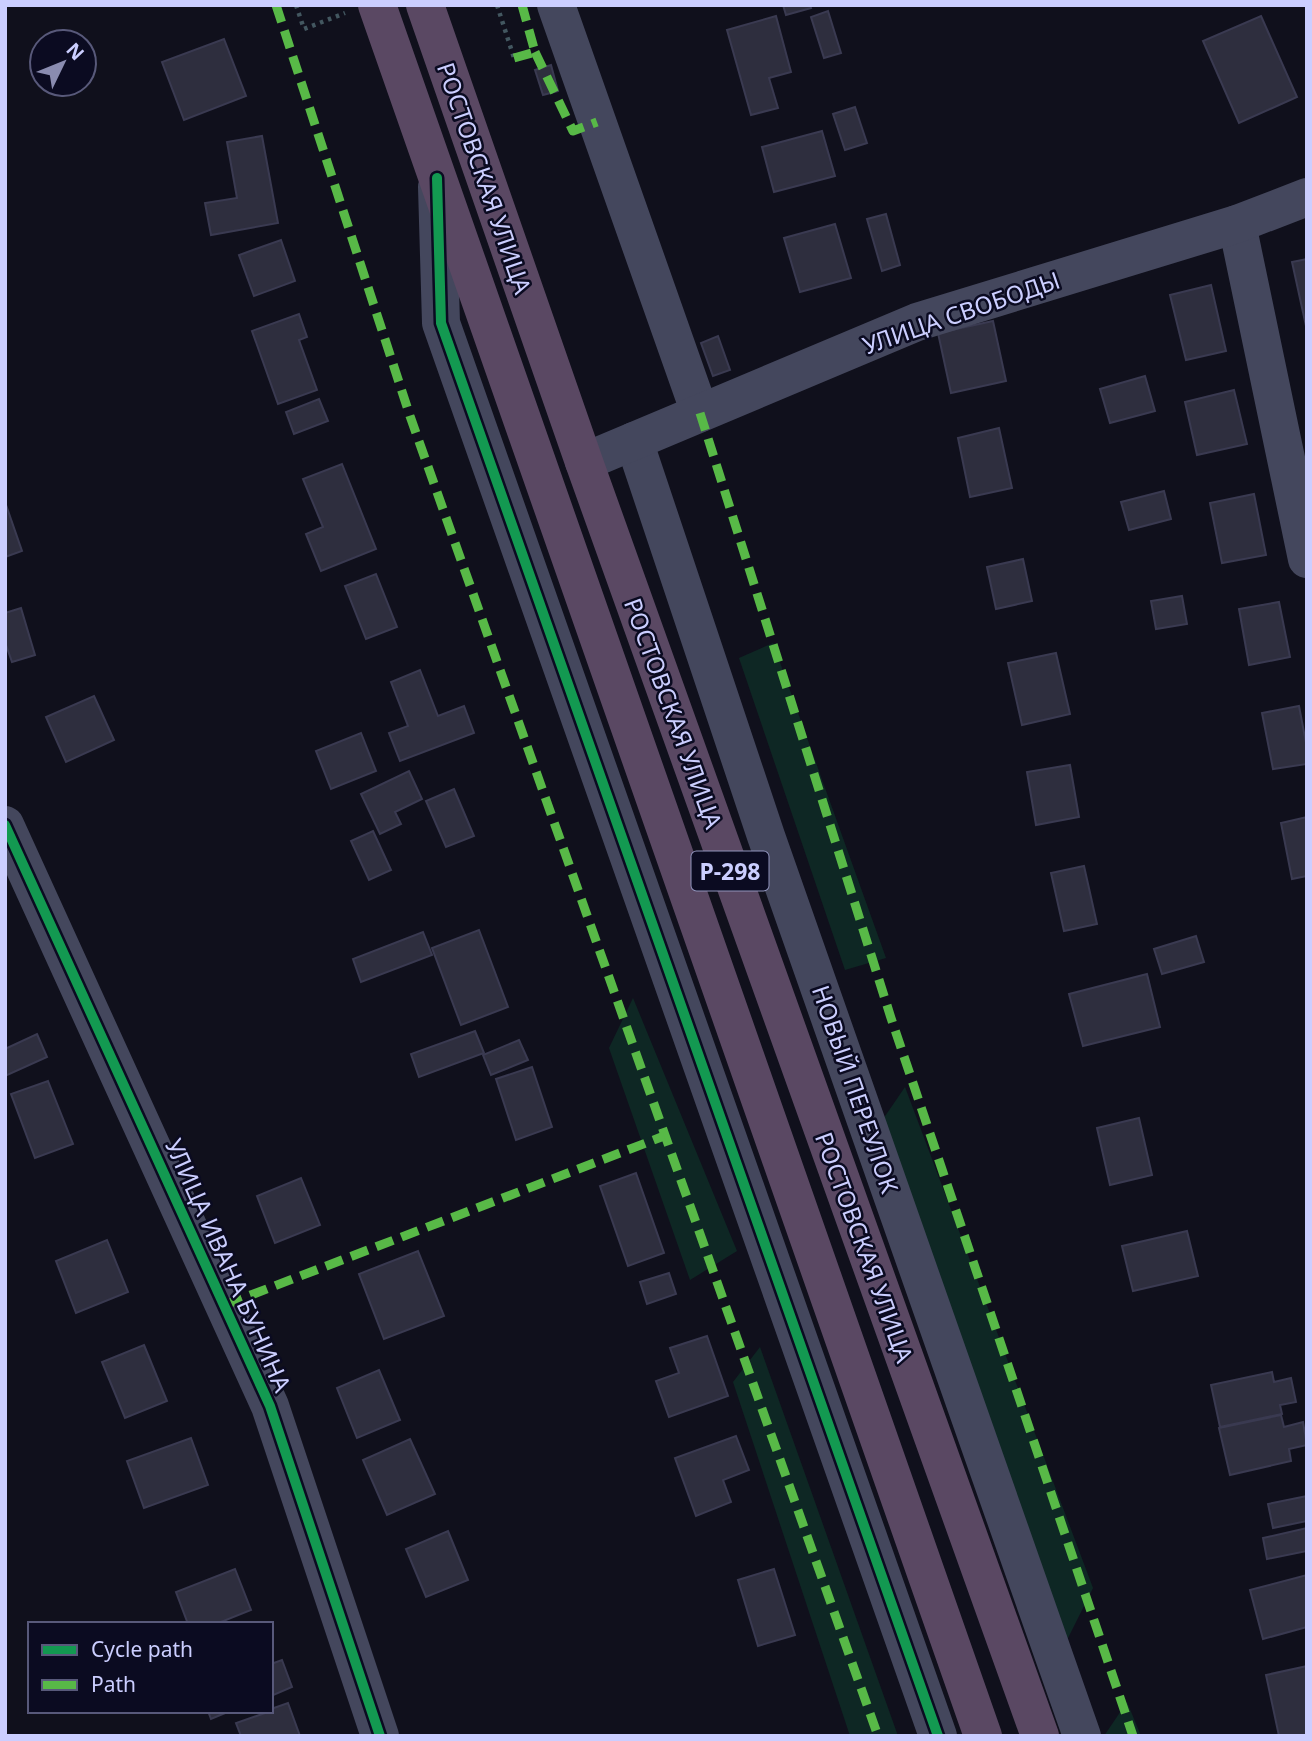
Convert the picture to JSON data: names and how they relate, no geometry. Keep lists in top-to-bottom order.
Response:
{
  "streets": {
    "highway": ["РОСТОВСКАЯ УЛИЦА", "Р-298"],
    "street": ["УЛИЦА СВОБОДЫ", "НОВЫЙ ПЕРЕУЛОК", "УЛИЦА ИВАНА БУНИНА"]
  },
  "crossings": [
    ["РОСТОВСКАЯ УЛИЦА", "УЛИЦА СВОБОДЫ"],
    ["УЛИЦА СВОБОДЫ", "НОВЫЙ ПЕРЕУЛОК"]
  ],
  "legend": ["Cycle path", "Path"],
  "north": "top right"
}
